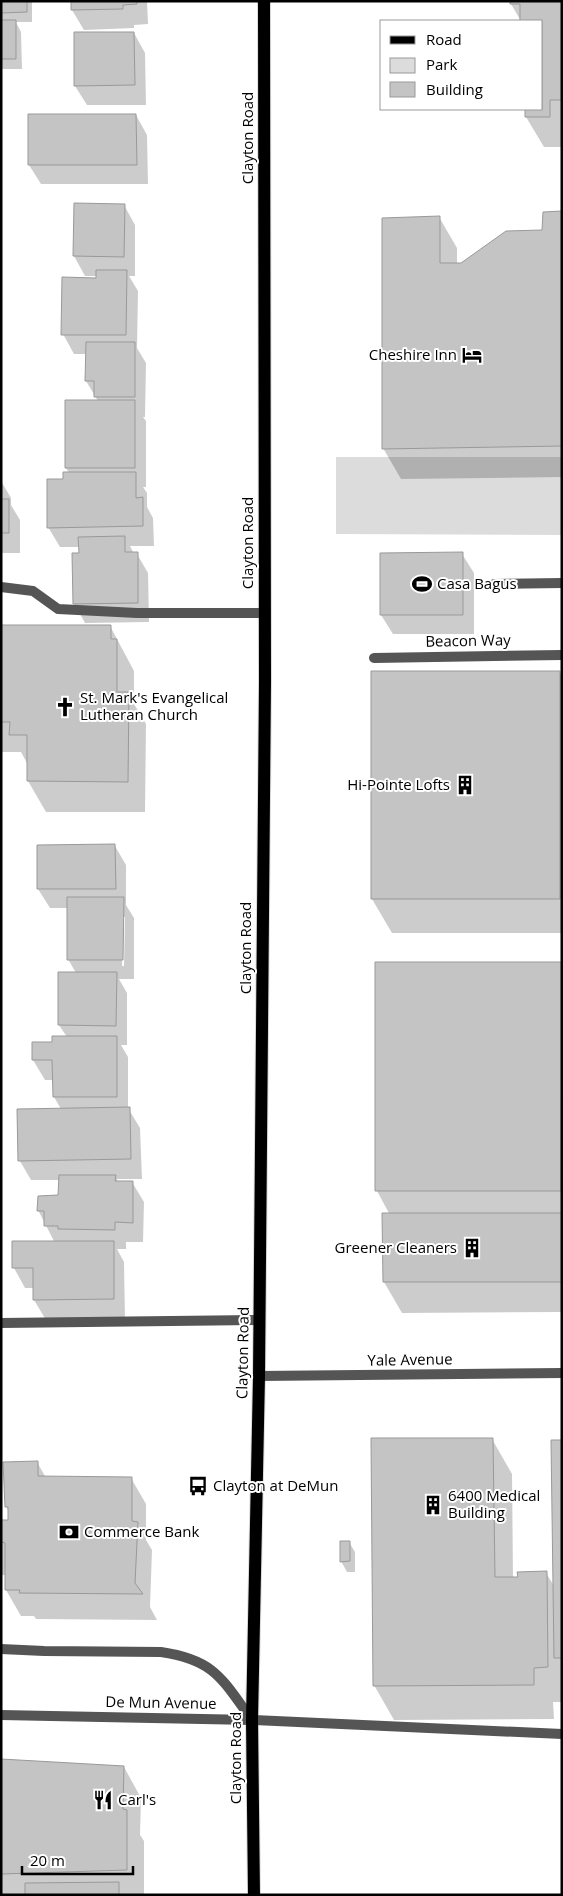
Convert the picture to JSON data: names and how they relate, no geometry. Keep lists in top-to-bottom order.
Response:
{
  "streets": {
    "main road": ["Clayton Road"],
    "street": ["Beacon Way", "Yale Avenue", "De Mun Avenue"]
  },
  "crossings": [
    ["Clayton Road", "Yale Avenue"],
    ["Clayton Road", "De Mun Avenue"]
  ],
  "places": {
    "hotel": ["Cheshire Inn"],
    "sports": ["Casa Bagus"],
    "church": ["St. Mark's Evangelical Lutheran Church"],
    "building": ["Hi-Pointe Lofts", "Greener Cleaners", "6400 Medical Building"],
    "bus stop": ["Clayton at DeMun"],
    "bank": ["Commerce Bank"],
    "restaurant": ["Carl's"]
  },
  "legend": ["Road", "Park", "Building"],
  "scale_bar": "20 m"
}
